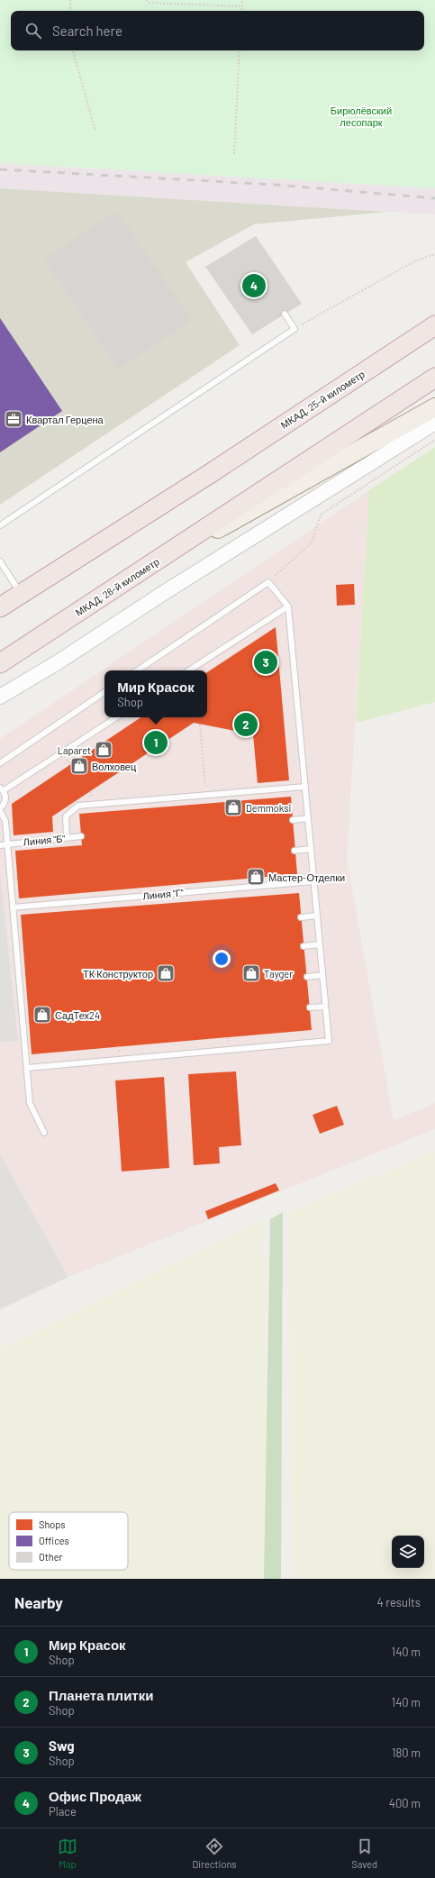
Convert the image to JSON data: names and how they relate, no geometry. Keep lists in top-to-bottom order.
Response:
{
  "streets": {
    "highway": ["МКАД, 25-й километр", "МКАД, 26-й километр"],
    "lane": ["Линия \"Б\"", "Линия \"Г\""]
  },
  "parks": ["Бирюлёвский лесопарк"],
  "places": {
    "office": ["Квартал Герцена"],
    "shop": [
      "Laparet",
      "Волховец",
      "Demmoksi",
      "Мастер-Отделки",
      "ТК Конструктор",
      "Tayger",
      "СадТех24"
    ]
  },
  "legend": ["Shops", "Offices", "Other"],
  "page": {
    "search": "Search here",
    "pins": [
      "4",
      "3",
      "2",
      "1"
    ],
    "popup": ["Мир Красок", "Shop"],
    "heading": ["Nearby", "4 results"],
    "list": [
      {
        "mark": "1",
        "name": "Мир Красок",
        "note": "Shop",
        "value": "140 m"
      },
      {
        "mark": "2",
        "name": "Планета плитки",
        "note": "Shop",
        "value": "140 m"
      },
      {
        "mark": "3",
        "name": "Swg",
        "note": "Shop",
        "value": "180 m"
      },
      {
        "mark": "4",
        "name": "Офис Продаж",
        "note": "Place",
        "value": "400 m"
      }
    ],
    "nav": ["Map", "Directions", "Saved"]
  }
}
